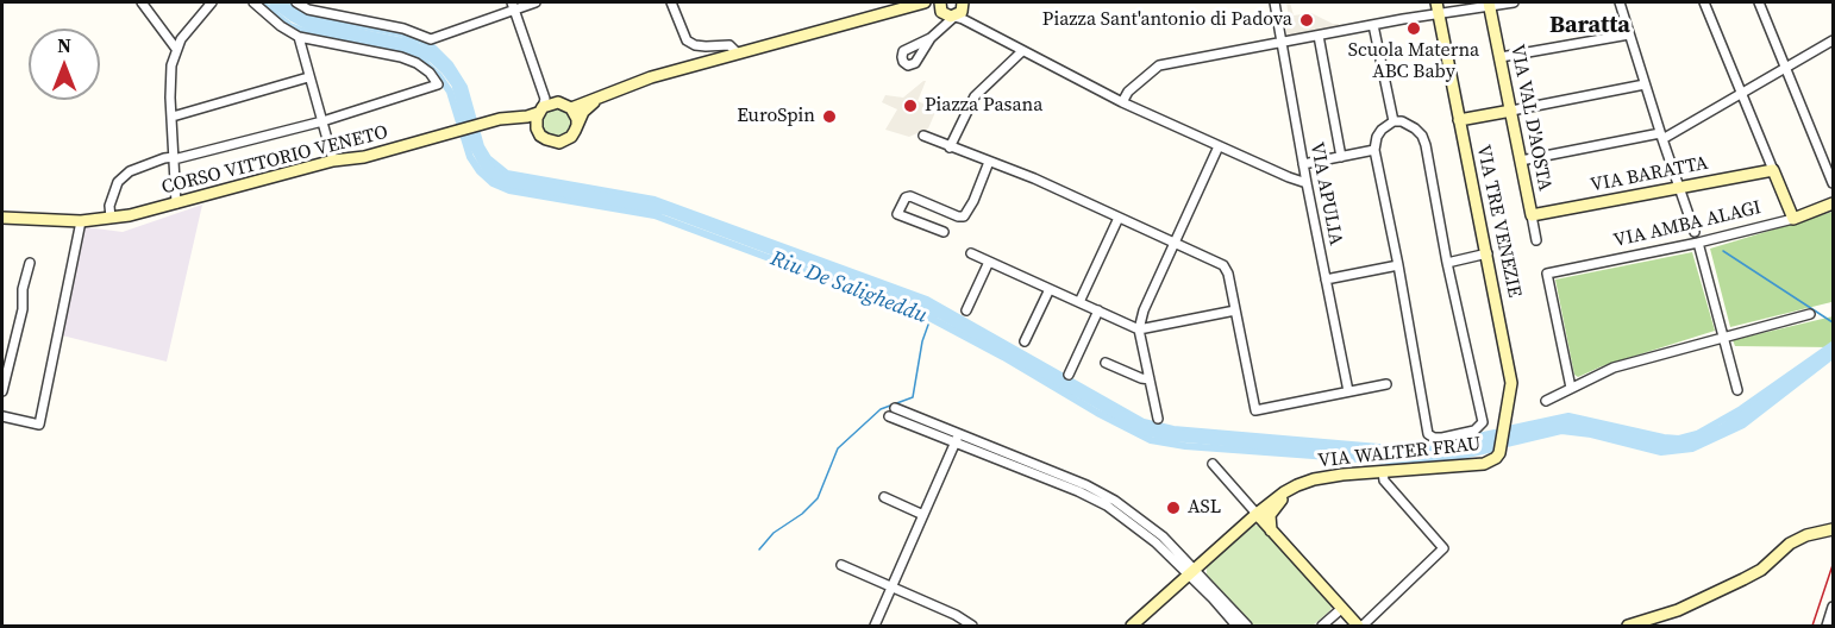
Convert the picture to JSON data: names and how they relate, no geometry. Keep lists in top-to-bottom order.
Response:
{
  "streets": {
    "street": [
      "VIA VAL D'AOSTA",
      "CORSO VITTORIO VENETO",
      "VIA BARATTA",
      "VIA APULIA",
      "VIA TRE VENEZIE",
      "VIA AMBA ALAGI",
      "VIA WALTER FRAU"
    ]
  },
  "crossings": [
    ["VIA VAL D'AOSTA", "VIA BARATTA"],
    ["VIA TRE VENEZIE", "VIA WALTER FRAU"]
  ],
  "districts": ["Baratta"],
  "water": ["Riu De Saligheddu"],
  "places": [
    "Piazza Sant'antonio di Padova",
    "Scuola Materna ABC Baby",
    "Piazza Pasana",
    "EuroSpin",
    "ASL"
  ],
  "north": "top"
}
